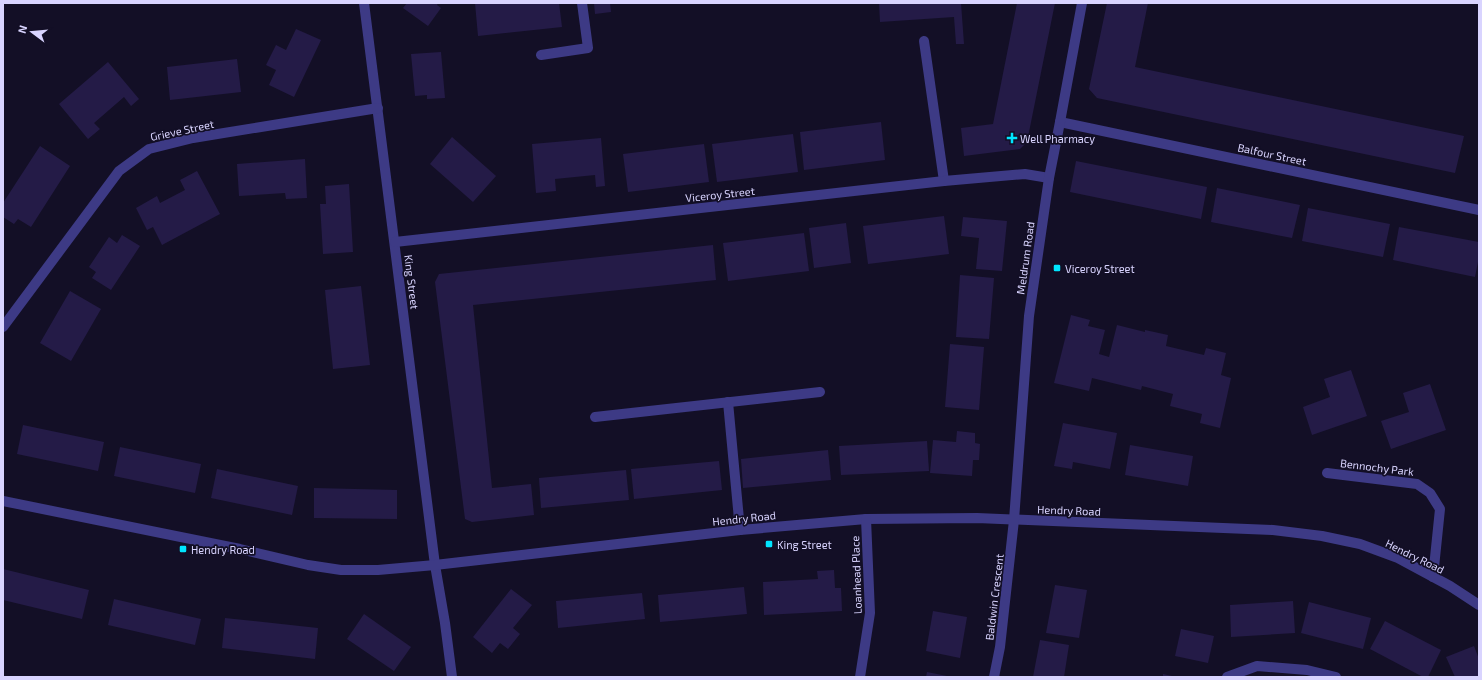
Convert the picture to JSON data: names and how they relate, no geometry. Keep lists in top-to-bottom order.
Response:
{
  "streets": {
    "street": [
      "Grieve Street",
      "Balfour Street",
      "Viceroy Street",
      "Meldrum Road",
      "King Street",
      "Bennochy Park",
      "Hendry Road",
      "Loanhead Place",
      "Baldwin Crescent"
    ]
  },
  "crossings": [
    ["Grieve Street", "King Street"],
    ["Balfour Street", "Meldrum Road"],
    ["Viceroy Street", "Meldrum Road"],
    ["Viceroy Street", "King Street"],
    ["Meldrum Road", "Hendry Road"],
    ["Meldrum Road", "Baldwin Crescent"],
    ["King Street", "Hendry Road"],
    ["Bennochy Park", "Hendry Road"],
    ["Hendry Road", "Loanhead Place"],
    ["Hendry Road", "Baldwin Crescent"]
  ],
  "places": {
    "health": ["Well Pharmacy"],
    "transit": ["Viceroy Street", "King Street", "Hendry Road"]
  },
  "north": "left"
}
